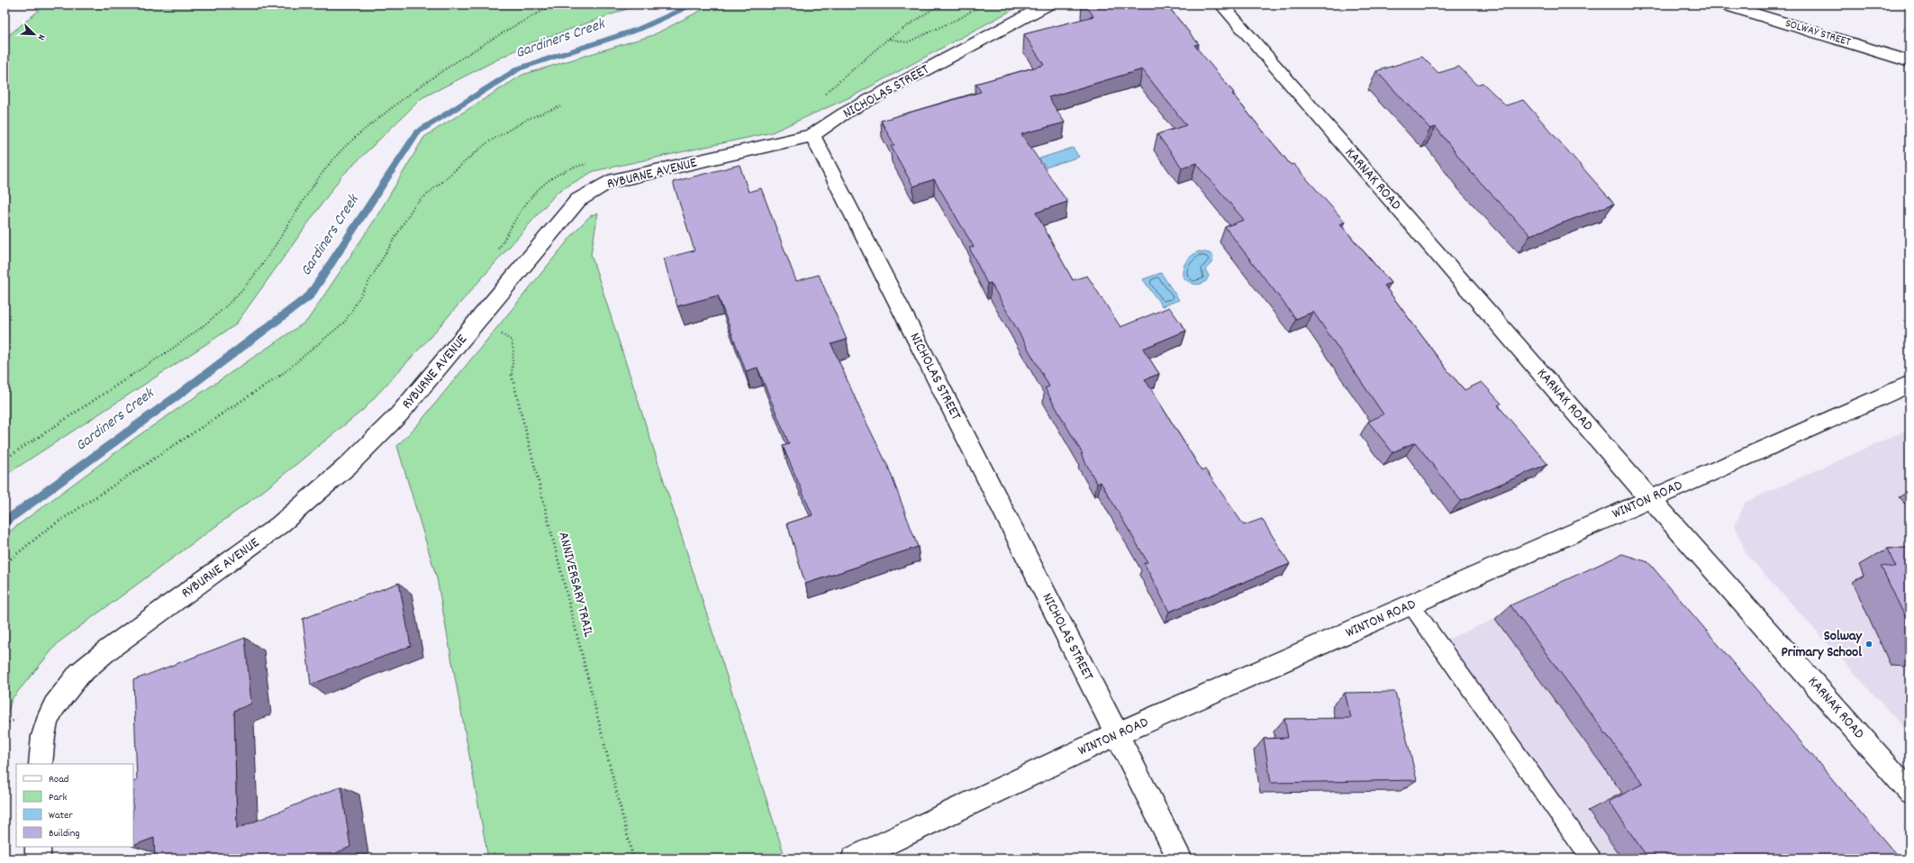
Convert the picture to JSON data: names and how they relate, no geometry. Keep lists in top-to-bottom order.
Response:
{
  "streets": {
    "street": [
      "SOLWAY STREET",
      "NICHOLAS STREET",
      "RYBURNE AVENUE",
      "KARNAK ROAD",
      "WINTON ROAD"
    ],
    "path": ["ANNIVERSARY TRAIL"]
  },
  "crossings": [
    ["NICHOLAS STREET", "RYBURNE AVENUE"],
    ["NICHOLAS STREET", "WINTON ROAD"],
    ["KARNAK ROAD", "WINTON ROAD"]
  ],
  "water": ["Gardiners Creek"],
  "places": ["Solway Primary School"],
  "legend": [
    "Road",
    "Park",
    "Water",
    "Building"
  ],
  "north": "bottom right"
}
